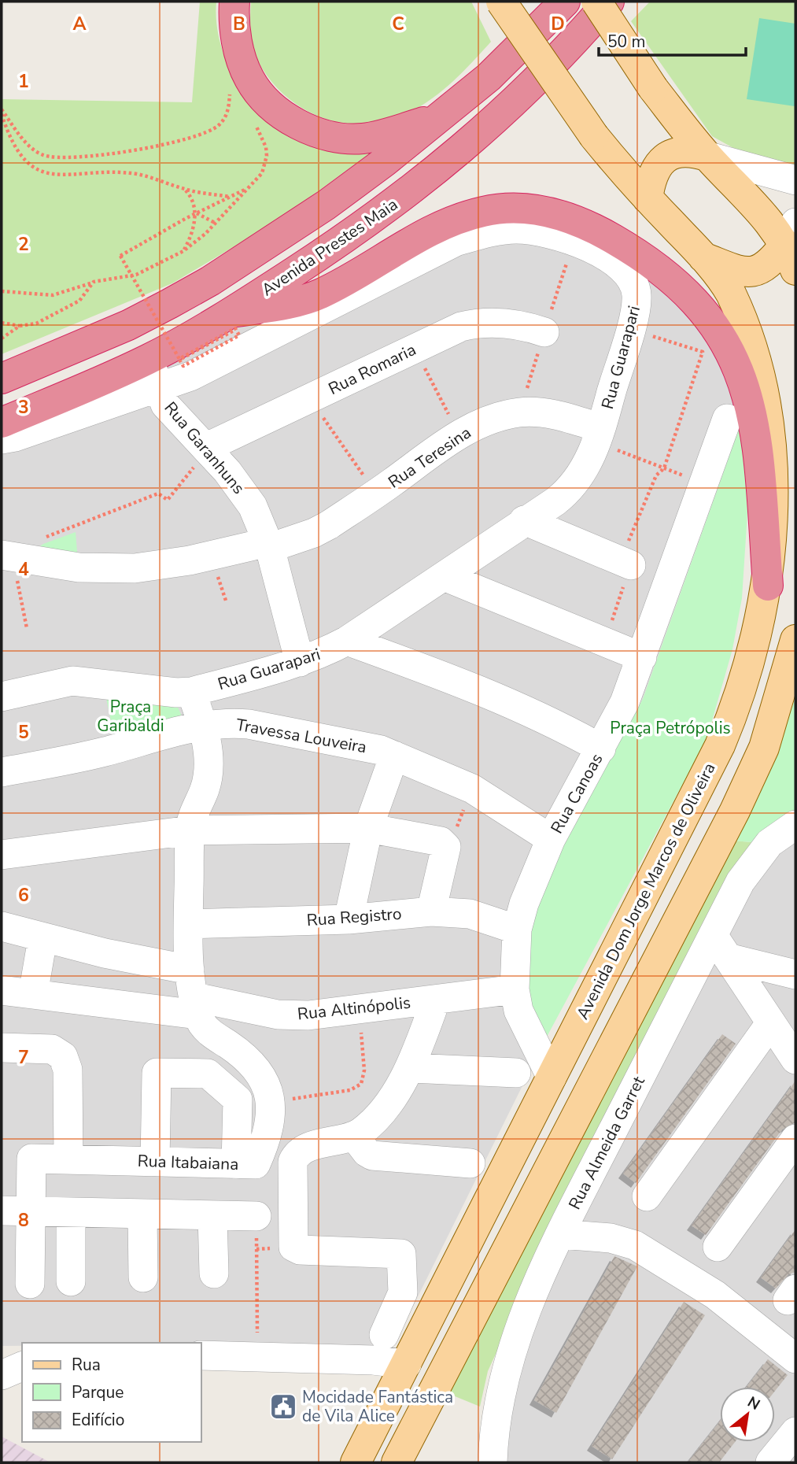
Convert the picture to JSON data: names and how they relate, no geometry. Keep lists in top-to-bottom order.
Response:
{
  "streets": {
    "highway": ["Avenida Prestes Maia"],
    "main road": ["Avenida Dom Jorge Marcos de Oliveira"],
    "street": [
      "Rua Guarapari",
      "Rua Romaria",
      "Rua Garanhuns",
      "Rua Teresina",
      "Travessa Louveira",
      "Rua Canoas",
      "Rua Registro",
      "Rua Altinópolis",
      "Rua Almeida Garret",
      "Rua Itabaiana"
    ]
  },
  "crossings": [
    ["Avenida Prestes Maia", "Rua Garanhuns"],
    ["Rua Guarapari", "Rua Garanhuns"],
    ["Rua Guarapari", "Rua Teresina"],
    ["Rua Guarapari", "Rua Itabaiana"],
    ["Rua Romaria", "Rua Garanhuns"],
    ["Rua Garanhuns", "Rua Teresina"],
    ["Travessa Louveira", "Rua Canoas"],
    ["Travessa Louveira", "Rua Itabaiana"],
    ["Rua Canoas", "Avenida Dom Jorge Marcos de Oliveira"],
    ["Rua Canoas", "Rua Registro"],
    ["Rua Canoas", "Rua Altinópolis"],
    ["Rua Registro", "Rua Itabaiana"],
    ["Rua Altinópolis", "Rua Itabaiana"]
  ],
  "parks": ["Praça Garibaldi", "Praça Petrópolis"],
  "places": {
    "public building": ["Mocidade Fantástica de Vila Alice"]
  },
  "legend": ["Rua", "Parque", "Edifício"],
  "scale_bar": "50 m",
  "north": "top right",
  "grid": {
    "columns": [
      "A",
      "B",
      "C",
      "D"
    ],
    "rows": [
      "1",
      "2",
      "3",
      "4",
      "5",
      "6",
      "7",
      "8"
    ]
  }
}
